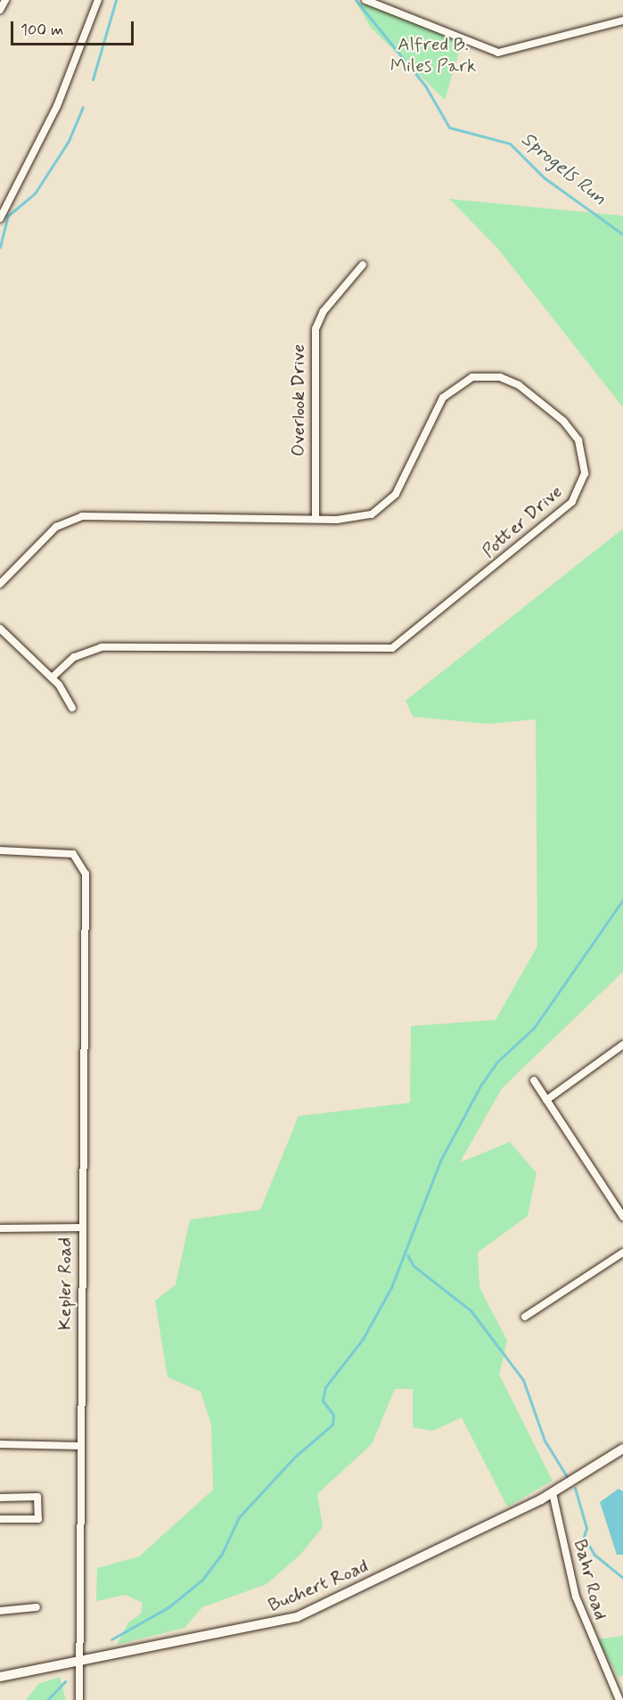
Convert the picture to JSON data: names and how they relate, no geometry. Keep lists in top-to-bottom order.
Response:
{
  "streets": {
    "street": [
      "Overlook Drive",
      "Potter Drive",
      "Kepler Road",
      "Bahr Road",
      "Buchert Road"
    ]
  },
  "crossings": [
    ["Overlook Drive", "Potter Drive"],
    ["Kepler Road", "Buchert Road"],
    ["Bahr Road", "Buchert Road"]
  ],
  "water": ["Sprogels Run"],
  "parks": ["Alfred B. Miles Park"],
  "scale_bar": "100 m"
}
